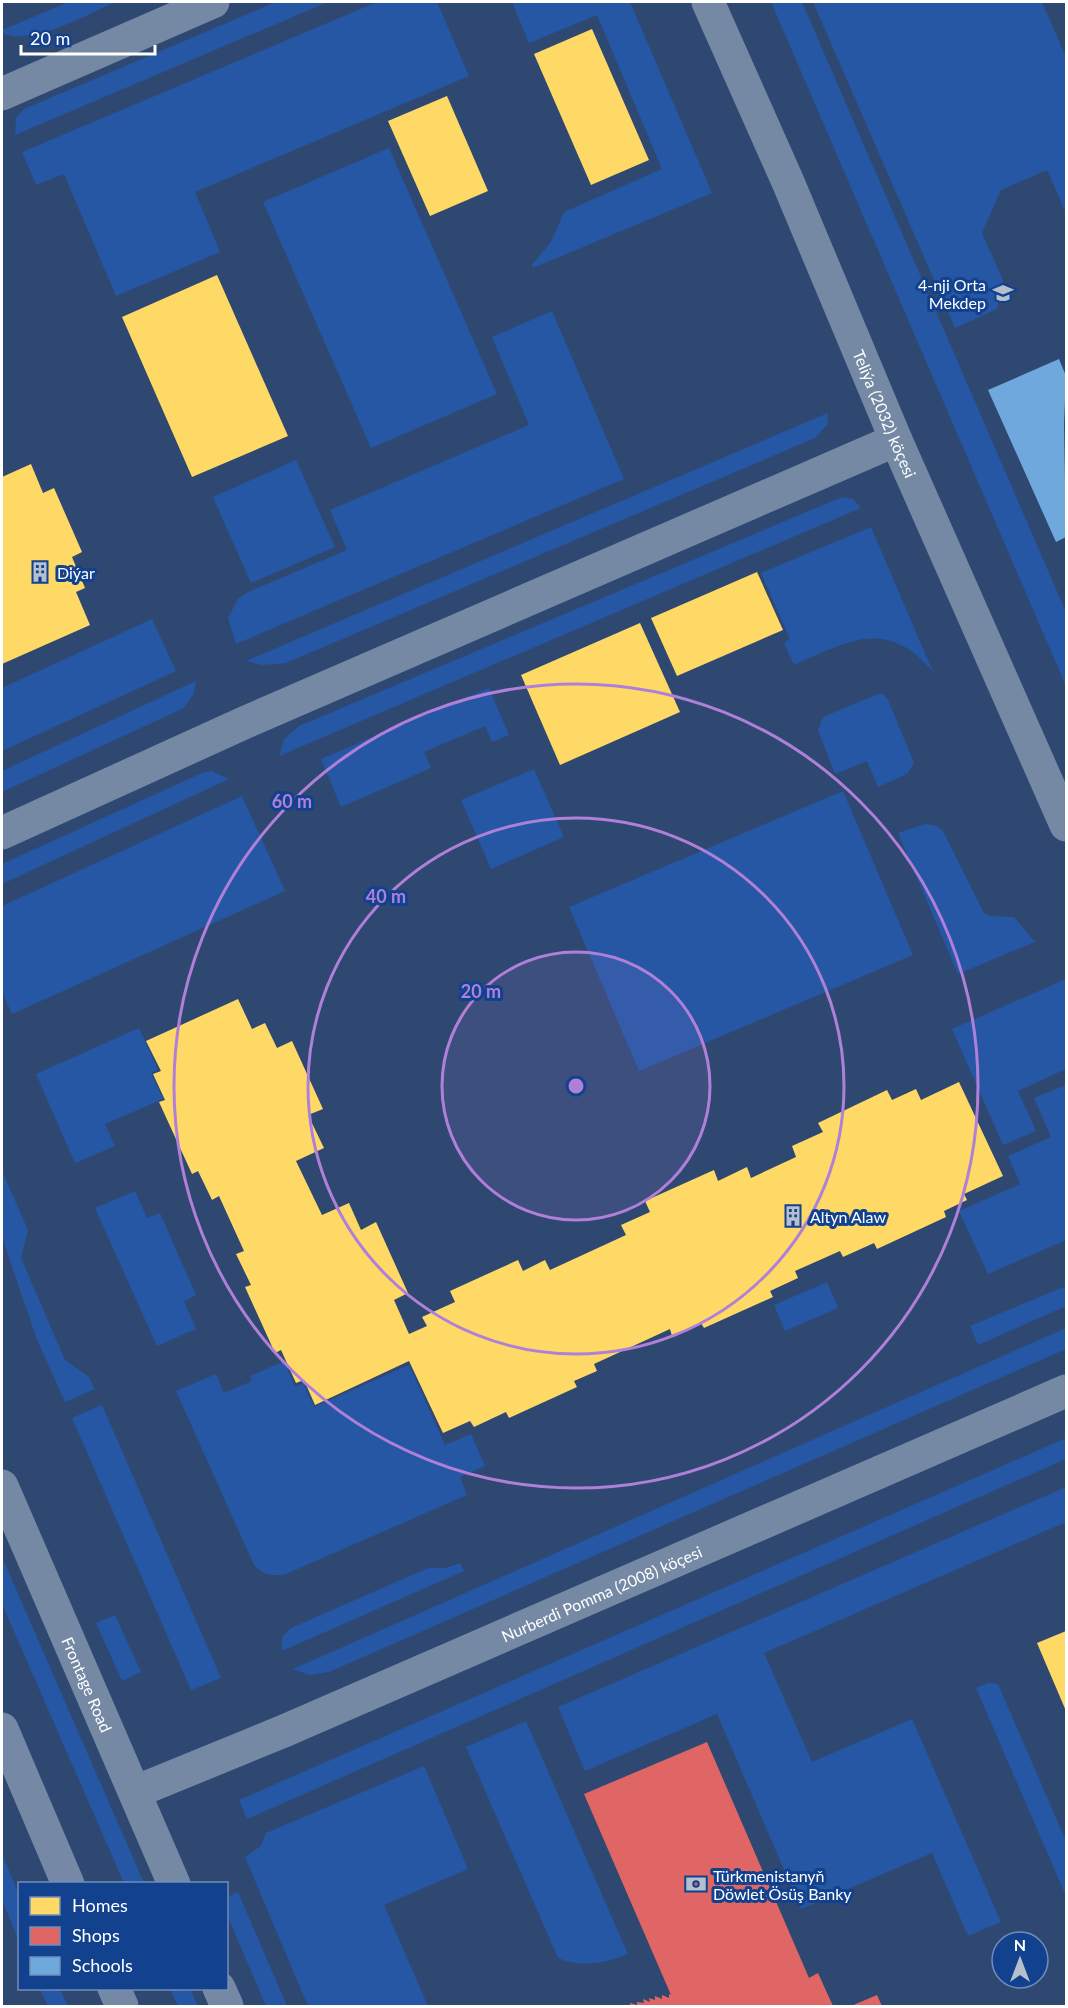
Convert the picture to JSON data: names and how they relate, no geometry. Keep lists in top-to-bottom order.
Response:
{
  "streets": {
    "street": ["Teliýa (2032) köçesi", "Nurberdi Pomma (2008) köçesi", "Frontage Road"]
  },
  "crossings": [
    ["Nurberdi Pomma (2008) köçesi", "Frontage Road"]
  ],
  "places": {
    "school or university": ["4-nji Orta Mekdep"],
    "building": ["Diýar", "Altyn Alaw"],
    "bank": ["Türkmenistanyň Döwlet Ösüş Banky"]
  },
  "legend": ["Homes", "Shops", "Schools"],
  "scale_bar": "20 m",
  "north": "top",
  "rings": ["60 m", "40 m", "20 m"]
}
